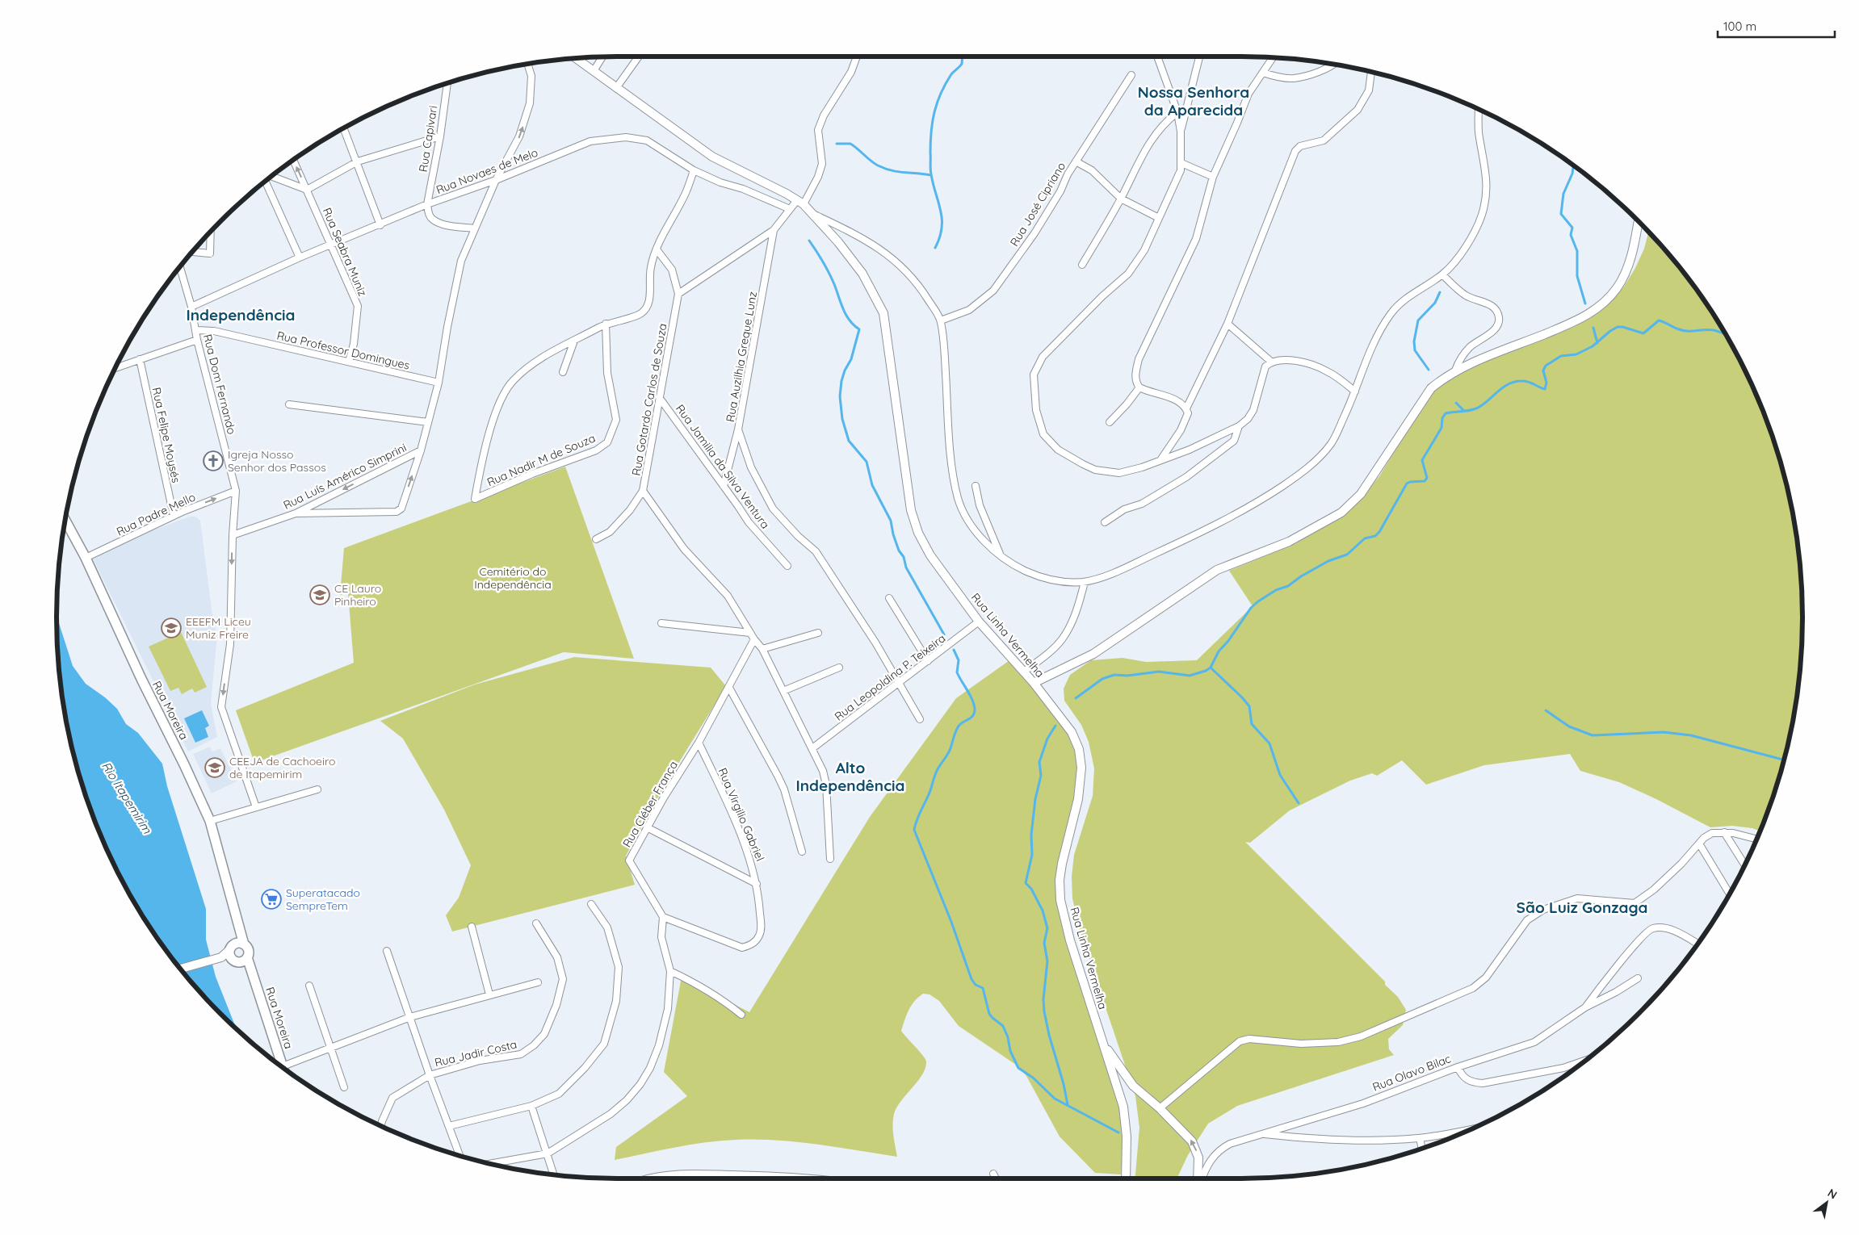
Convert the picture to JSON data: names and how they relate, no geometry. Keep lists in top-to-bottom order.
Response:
{
  "streets": {
    "main road": ["Rua Moreira"],
    "street": [
      "Rua Capivari",
      "Rua Novaes de Melo",
      "Rua José Cipriano",
      "Rua Seabra Muniz",
      "Rua Professor Domingues",
      "Rua Auzilhia Greque Lunz",
      "Rua Dom Fernando",
      "Rua Gotardo Carlos de Souza",
      "Rua Felipe Moysés",
      "Rua Nadir M de Souza",
      "Rua Jamilia da Silva Ventura",
      "Rua Luís Américo Simprini",
      "Rua Padre Mello",
      "Rua Linha Vermelha",
      "Rua Leopoldina P. Teixeira",
      "Rua Cléber França",
      "Rua Virgilio Gabriel",
      "Rua Jadir Costa",
      "Rua Olavo Bilac"
    ]
  },
  "crossings": [
    ["Rua Capivari", "Rua Novaes de Melo"],
    ["Rua Novaes de Melo", "Rua Seabra Muniz"],
    ["Rua Novaes de Melo", "Rua Dom Fernando"],
    ["Rua Seabra Muniz", "Rua Professor Domingues"],
    ["Rua Professor Domingues", "Rua Dom Fernando"],
    ["Rua Auzilhia Greque Lunz", "Rua Jamilia da Silva Ventura"],
    ["Rua Dom Fernando", "Rua Luís Américo Simprini"],
    ["Rua Dom Fernando", "Rua Padre Mello"],
    ["Rua Gotardo Carlos de Souza", "Rua Jamilia da Silva Ventura"],
    ["Rua Felipe Moysés", "Rua Padre Mello"],
    ["Rua Padre Mello", "Rua Moreira"],
    ["Rua Linha Vermelha", "Rua Leopoldina P. Teixeira"],
    ["Rua Linha Vermelha", "Rua Olavo Bilac"],
    ["Rua Cléber França", "Rua Virgilio Gabriel"]
  ],
  "one_way": ["Rua Dom Fernando", "Rua Luís Américo Simprini", "Rua Padre Mello"],
  "districts": [
    "Nossa Senhora da Aparecida",
    "Independência",
    "Alto Independência",
    "São Luiz Gonzaga"
  ],
  "water": ["Rio Itapemirim"],
  "parks": ["Cemitério do Independência"],
  "places": {
    "church": ["Igreja Nosso Senhor dos Passos"],
    "school or university": ["CE Lauro Pinheiro", "EEEFM Liceu Muniz Freire", "CEEJA de Cachoeiro de Itapemirim"],
    "supermarket": ["Superatacado SempreTem"]
  },
  "scale_bar": "100 m",
  "north": "top right"
}
